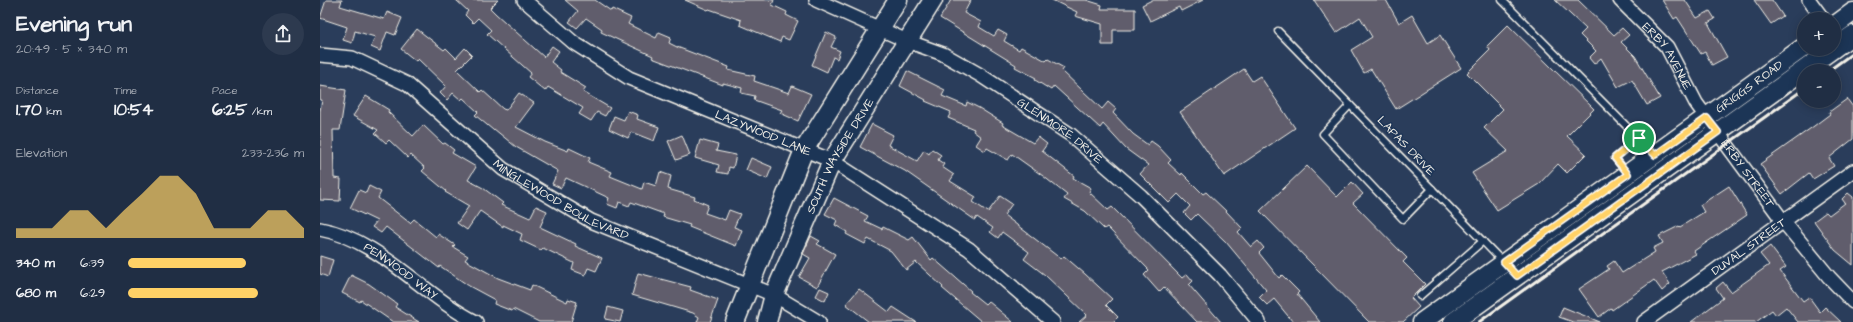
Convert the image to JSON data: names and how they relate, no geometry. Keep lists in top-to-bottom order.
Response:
{
  "streets": {
    "main road": ["GRIGGS ROAD", "SOUTH WAYSIDE DRIVE"],
    "street": [
      "ERBY AVENUE",
      "GLENMORE DRIVE",
      "LAZYWOOD LANE",
      "ERBY STREET",
      "MINGLEWOOD BOULEVARD",
      "DUVAL STREET",
      "PENWOOD WAY"
    ],
    "lane": ["LAPAS DRIVE"]
  },
  "crossings": [
    ["ERBY AVENUE", "GRIGGS ROAD"],
    ["ERBY AVENUE", "ERBY STREET"],
    ["GRIGGS ROAD", "LAPAS DRIVE"],
    ["GRIGGS ROAD", "ERBY STREET"],
    ["GLENMORE DRIVE", "SOUTH WAYSIDE DRIVE"],
    ["LAZYWOOD LANE", "SOUTH WAYSIDE DRIVE"],
    ["SOUTH WAYSIDE DRIVE", "MINGLEWOOD BOULEVARD"],
    ["ERBY STREET", "DUVAL STREET"]
  ],
  "page": {
    "heading": ["Evening run", "20:49 · 5 × 340 m"],
    "map_buttons": ["+", "−"],
    "stats": [
      ["Distance", "1.70 km"],
      ["Time", "10:54"],
      ["Pace", "6:25 /km"]
    ],
    "chart": ["Elevation", "233–236 m"],
    "list": [
      {
        "name": "340 m",
        "note": "6:39"
      },
      {
        "name": "680 m",
        "note": "6:29"
      }
    ]
  }
}
